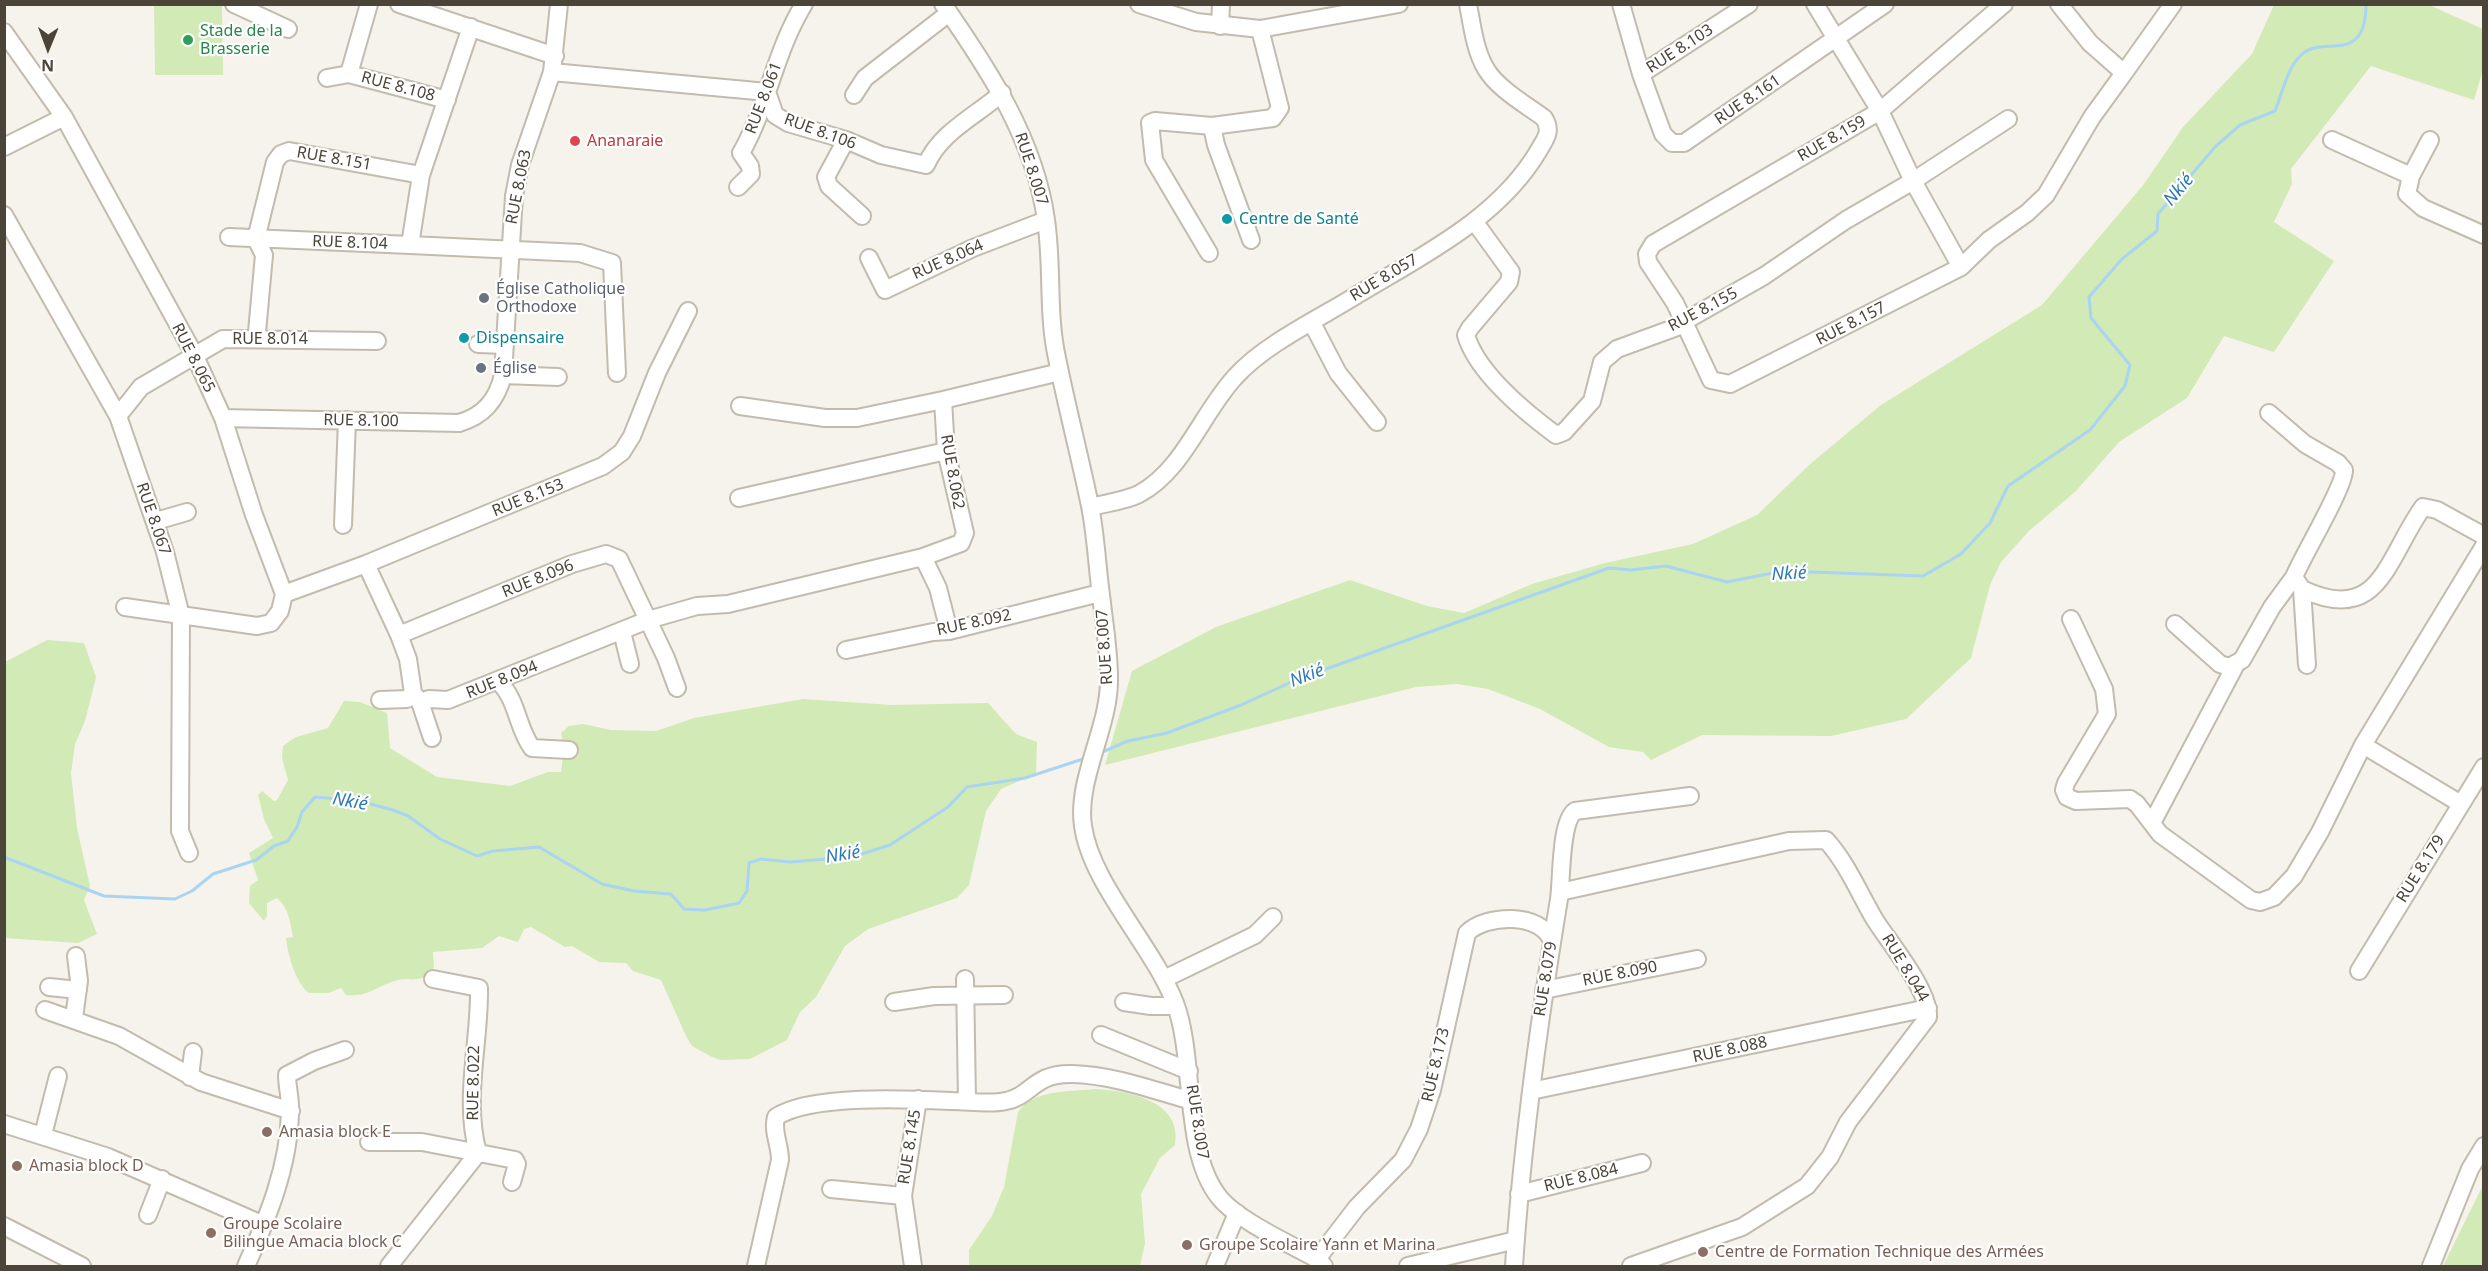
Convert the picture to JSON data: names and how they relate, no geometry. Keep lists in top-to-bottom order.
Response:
{
  "streets": {
    "street": [
      "RUE 8.103",
      "RUE 8.108",
      "RUE 8.061",
      "RUE 8.161",
      "RUE 8.106",
      "RUE 8.159",
      "RUE 8.151",
      "RUE 8.007",
      "RUE 8.063",
      "RUE 8.104",
      "RUE 8.064",
      "RUE 8.057",
      "RUE 8.155",
      "RUE 8.157",
      "RUE 8.014",
      "RUE 8.065",
      "RUE 8.100",
      "RUE 8.062",
      "RUE 8.153",
      "RUE 8.067",
      "RUE 8.096",
      "RUE 8.092",
      "RUE 8.094",
      "RUE 8.179",
      "RUE 8.044",
      "RUE 8.090",
      "RUE 8.079",
      "RUE 8.088",
      "RUE 8.173",
      "RUE 8.022",
      "RUE 8.145",
      "RUE 8.084"
    ]
  },
  "crossings": [
    ["RUE 8.103", "RUE 8.161"],
    ["RUE 8.061", "RUE 8.106"],
    ["RUE 8.106", "RUE 8.007"],
    ["RUE 8.159", "RUE 8.155"],
    ["RUE 8.159", "RUE 8.157"],
    ["RUE 8.151", "RUE 8.104"],
    ["RUE 8.151", "RUE 8.014"],
    ["RUE 8.007", "RUE 8.064"],
    ["RUE 8.007", "RUE 8.057"],
    ["RUE 8.007", "RUE 8.092"],
    ["RUE 8.007", "RUE 8.173"],
    ["RUE 8.063", "RUE 8.100"],
    ["RUE 8.057", "RUE 8.155"],
    ["RUE 8.155", "RUE 8.157"],
    ["RUE 8.014", "RUE 8.065"],
    ["RUE 8.014", "RUE 8.067"],
    ["RUE 8.065", "RUE 8.100"],
    ["RUE 8.065", "RUE 8.153"],
    ["RUE 8.062", "RUE 8.094"],
    ["RUE 8.096", "RUE 8.094"],
    ["RUE 8.044", "RUE 8.079"],
    ["RUE 8.044", "RUE 8.088"],
    ["RUE 8.090", "RUE 8.079"],
    ["RUE 8.079", "RUE 8.088"],
    ["RUE 8.079", "RUE 8.173"],
    ["RUE 8.079", "RUE 8.084"]
  ],
  "water": ["Nkié"],
  "places": [
    "Stade de la Brasserie",
    "Ananaraie",
    "Centre de Santé",
    "Église Catholique Orthodoxe",
    "Dispensaire",
    "Église",
    "Amasia block E",
    "Amasia block D",
    "Groupe Scolaire Bilingue Amacia block C",
    "Groupe Scolaire Yann et Marina",
    "Centre de Formation Technique des Armées"
  ],
  "north": "bottom"
}
